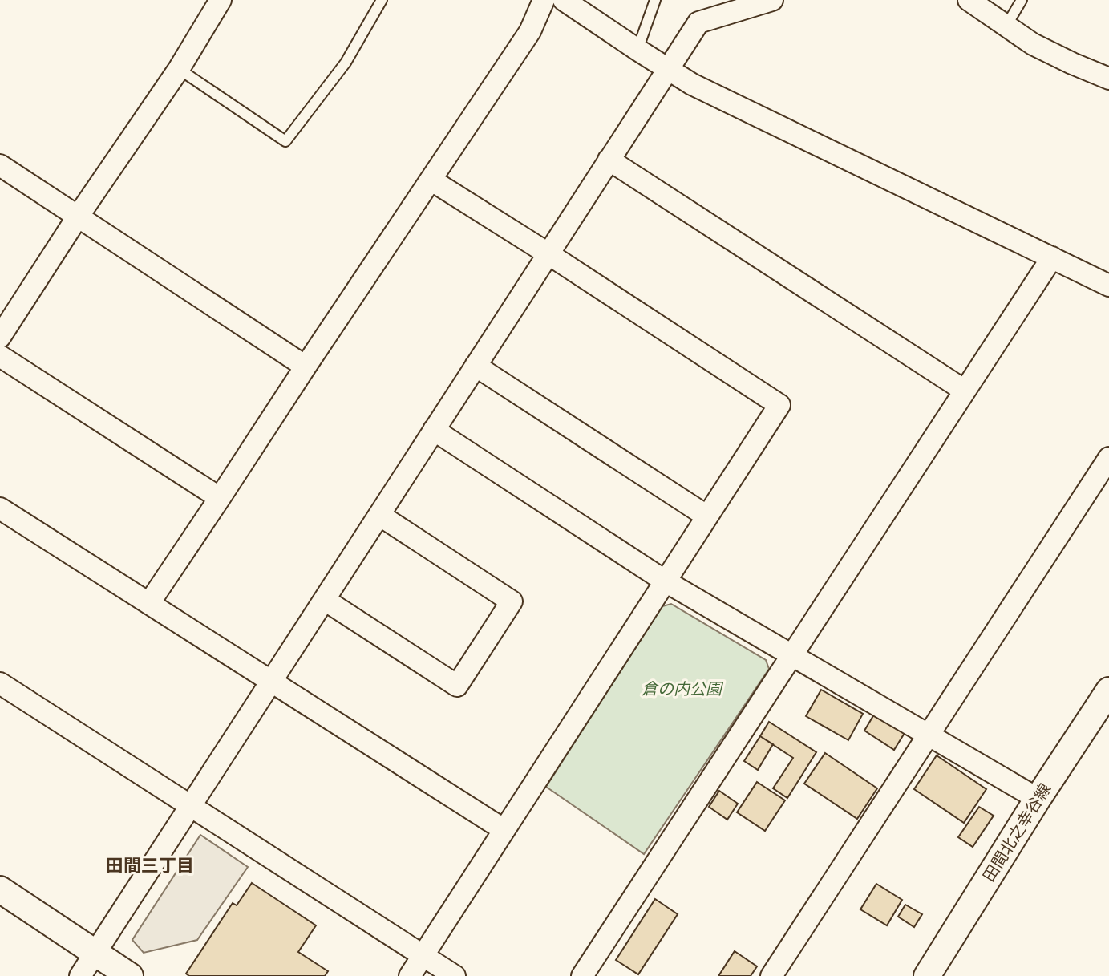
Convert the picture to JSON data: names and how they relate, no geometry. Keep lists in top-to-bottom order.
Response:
{
  "streets": {
    "street": ["田間北之幸谷線"]
  },
  "districts": ["田間三丁目"],
  "parks": ["倉の内公園"]
}
